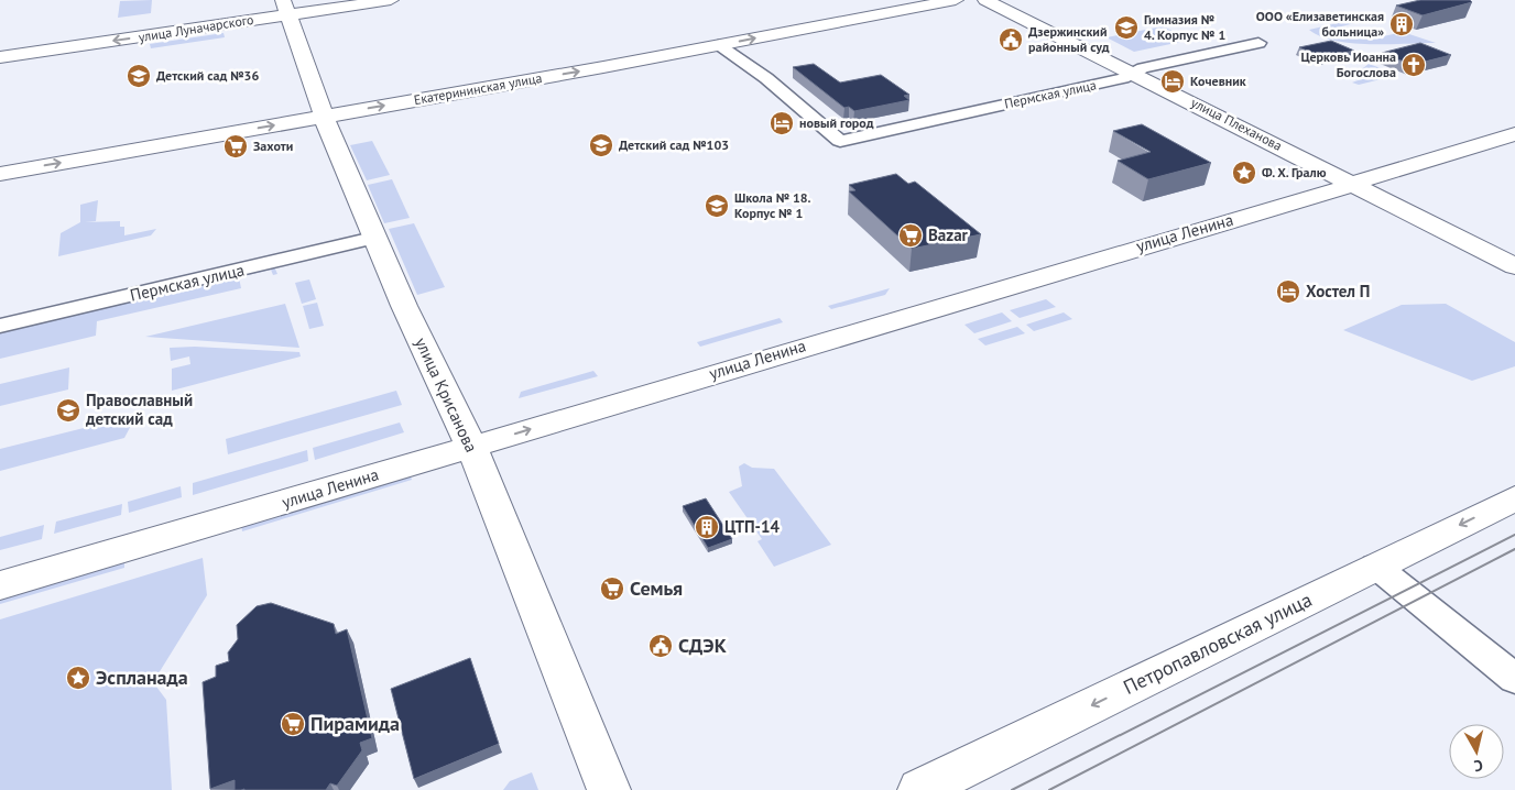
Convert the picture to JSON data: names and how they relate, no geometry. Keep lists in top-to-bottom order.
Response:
{
  "streets": {
    "main road": [
      "улица Луначарского",
      "Екатерининская улица",
      "улица Плеханова",
      "улица Ленина",
      "улица Крисанова",
      "Петропавловская улица"
    ],
    "street": ["Пермская улица"]
  },
  "crossings": [
    ["улица Луначарского", "улица Крисанова"],
    ["Екатерининская улица", "Пермская улица"],
    ["Екатерининская улица", "улица Крисанова"],
    ["Пермская улица", "улица Плеханова"],
    ["Пермская улица", "улица Крисанова"],
    ["улица Плеханова", "улица Ленина"],
    ["улица Ленина", "улица Крисанова"]
  ],
  "one_way": ["улица Луначарского", "Екатерининская улица", "Петропавловская улица"],
  "places": {
    "building": ["ООО «Елизаветинская больница»", "ЦТП-14"],
    "school or university": [
      "Гимназия № 4. Корпус № 1",
      "Детский сад №36",
      "Детский сад №103",
      "Школа № 18. Корпус № 1",
      "Православный детский сад"
    ],
    "public building": ["Дзержинский районный суд", "СДЭК"],
    "church": ["Церковь Иоанна Богослова"],
    "hotel": ["Кочевник", "новый город", "Хостел П"],
    "supermarket": [
      "Захоти",
      "Bazar",
      "Семья",
      "Пирамида"
    ],
    "place": ["Ф. Х. Гралю", "Эспланада"]
  },
  "north": "bottom"
}
